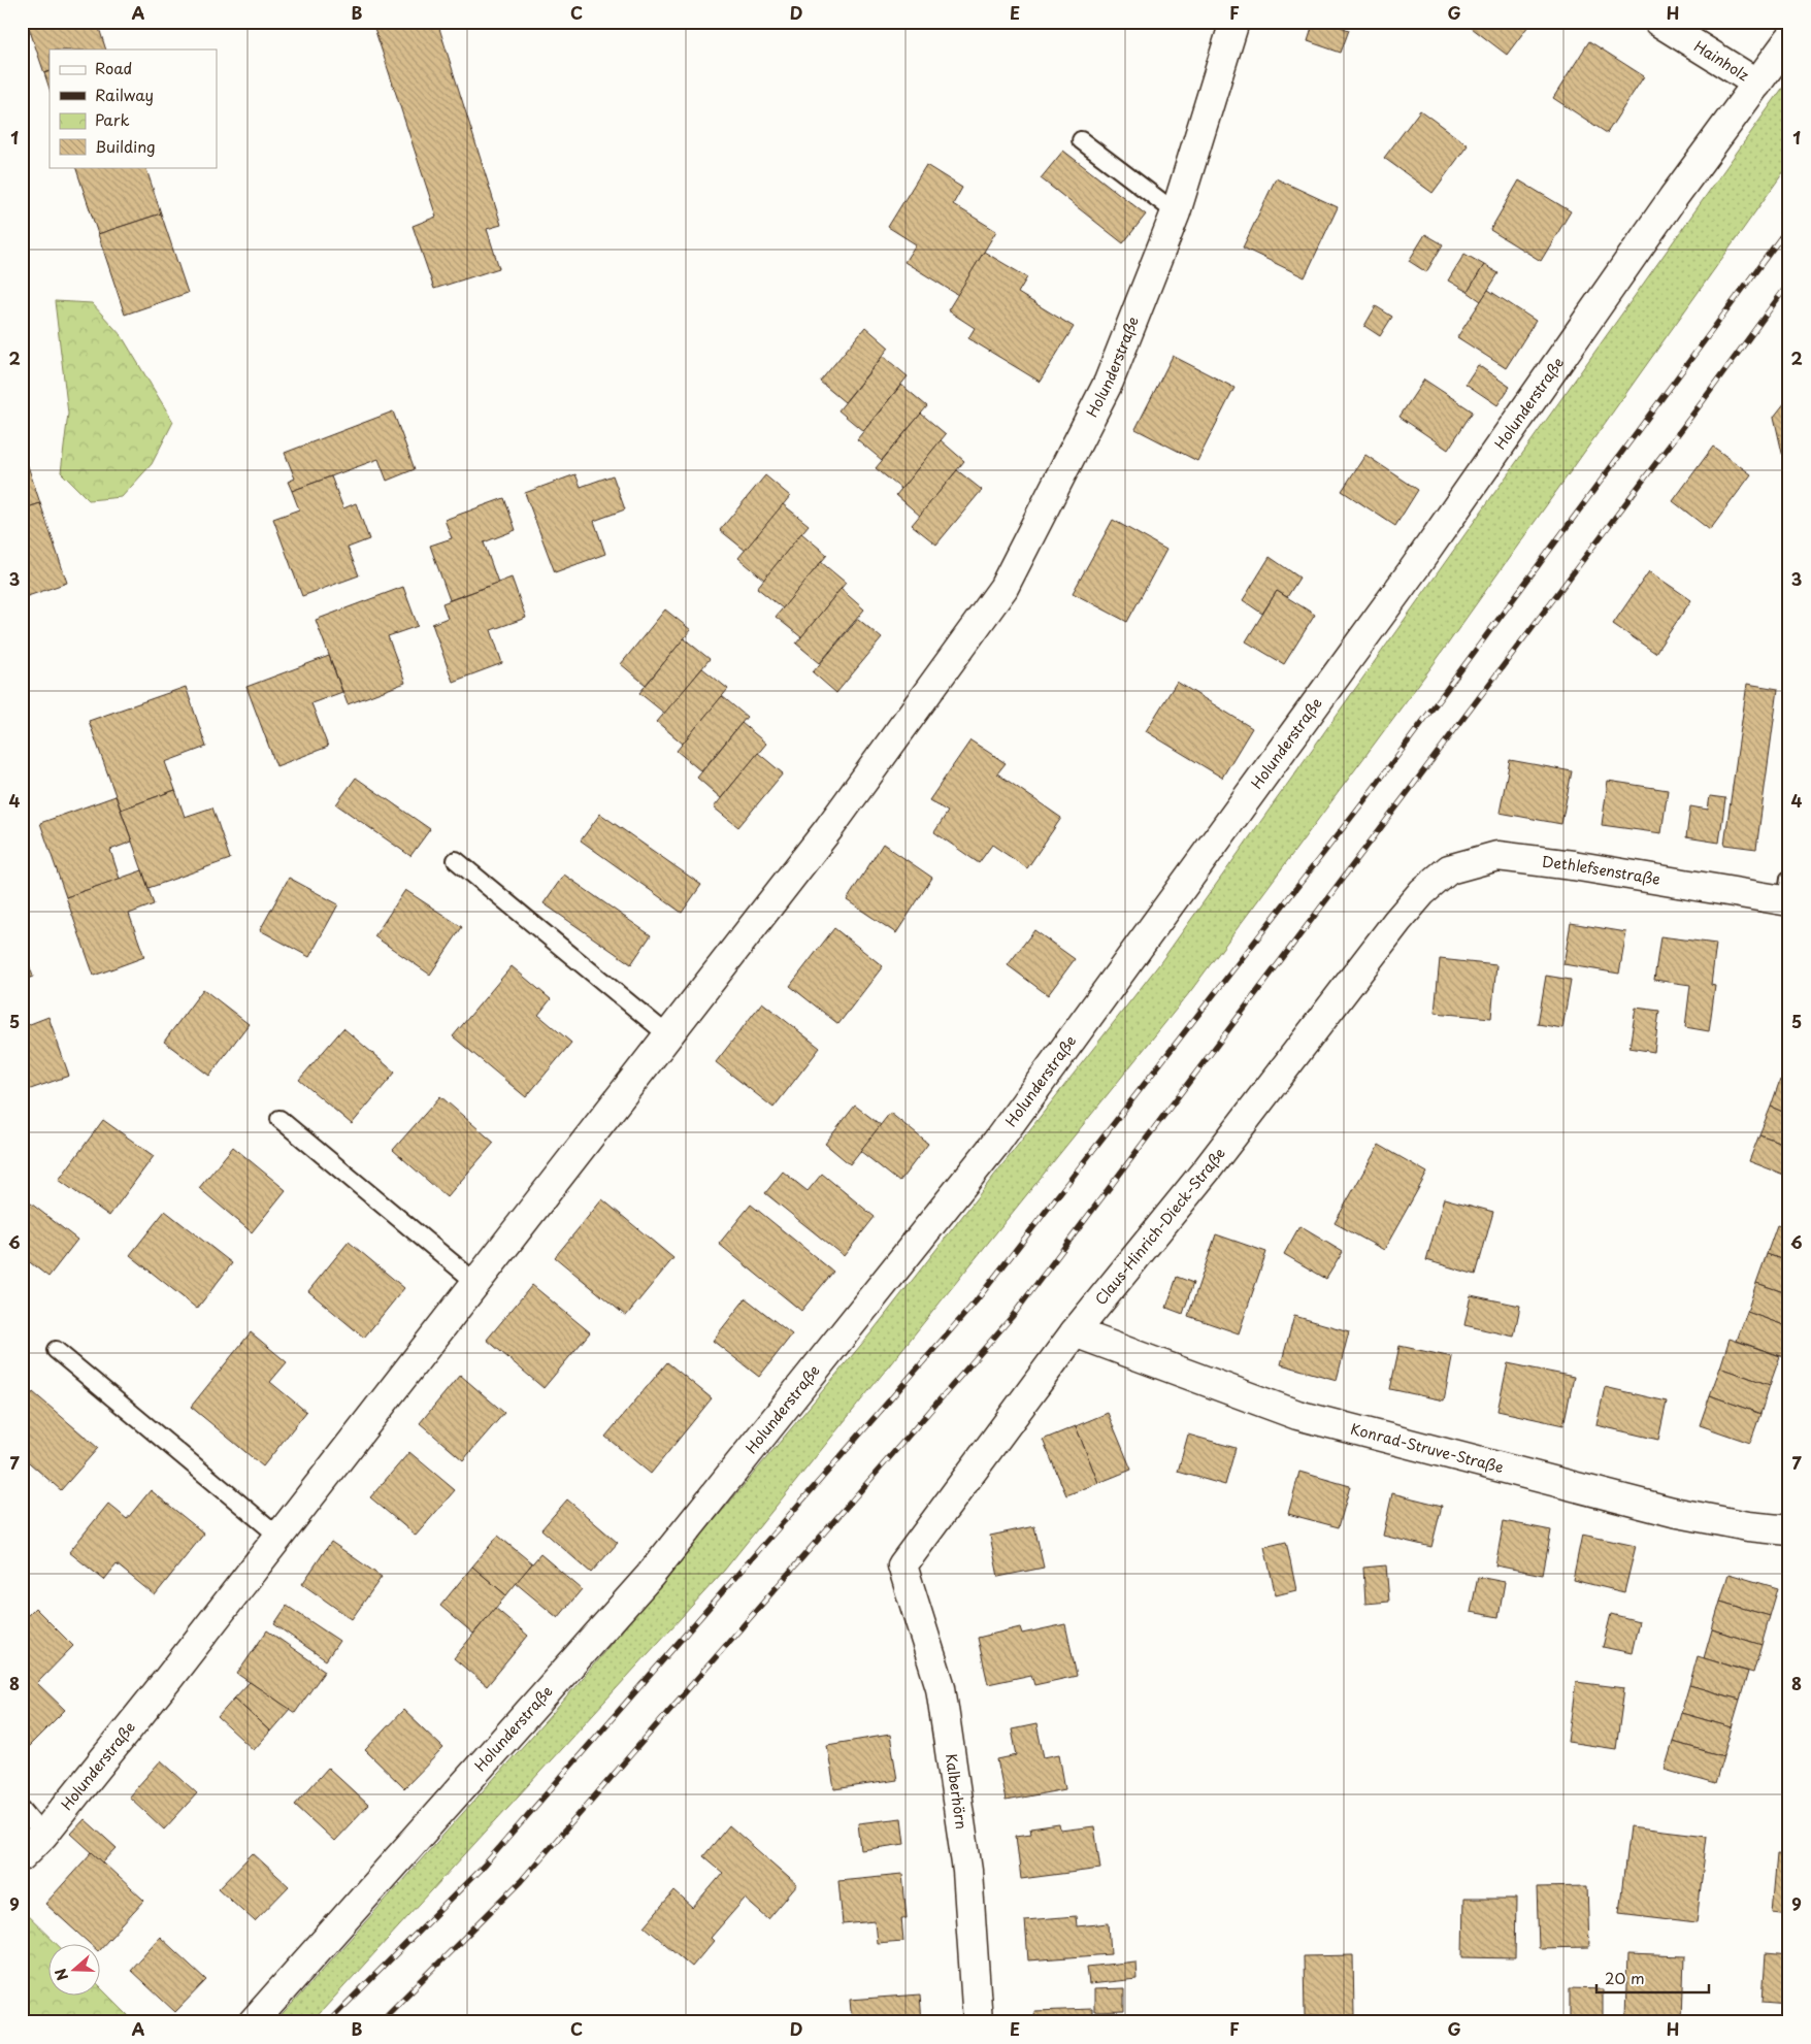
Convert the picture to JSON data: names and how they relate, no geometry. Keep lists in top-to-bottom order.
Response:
{
  "streets": {
    "street": [
      "Hainholz",
      "Holunderstraße",
      "Dethlefsenstraße",
      "Claus-Hinrich-Dieck-Straße",
      "Konrad-Struve-Straße",
      "Kalberhörn"
    ]
  },
  "crossings": [
    ["Hainholz", "Holunderstraße"],
    ["Dethlefsenstraße", "Claus-Hinrich-Dieck-Straße"],
    ["Claus-Hinrich-Dieck-Straße", "Konrad-Struve-Straße"],
    ["Claus-Hinrich-Dieck-Straße", "Kalberhörn"]
  ],
  "legend": [
    "Road",
    "Railway",
    "Park",
    "Building"
  ],
  "scale_bar": "20 m",
  "north": "left",
  "grid": {
    "columns": [
      "A",
      "B",
      "C",
      "D",
      "E",
      "F",
      "G",
      "H"
    ],
    "rows": [
      "1",
      "2",
      "3",
      "4",
      "5",
      "6",
      "7",
      "8",
      "9"
    ]
  }
}
